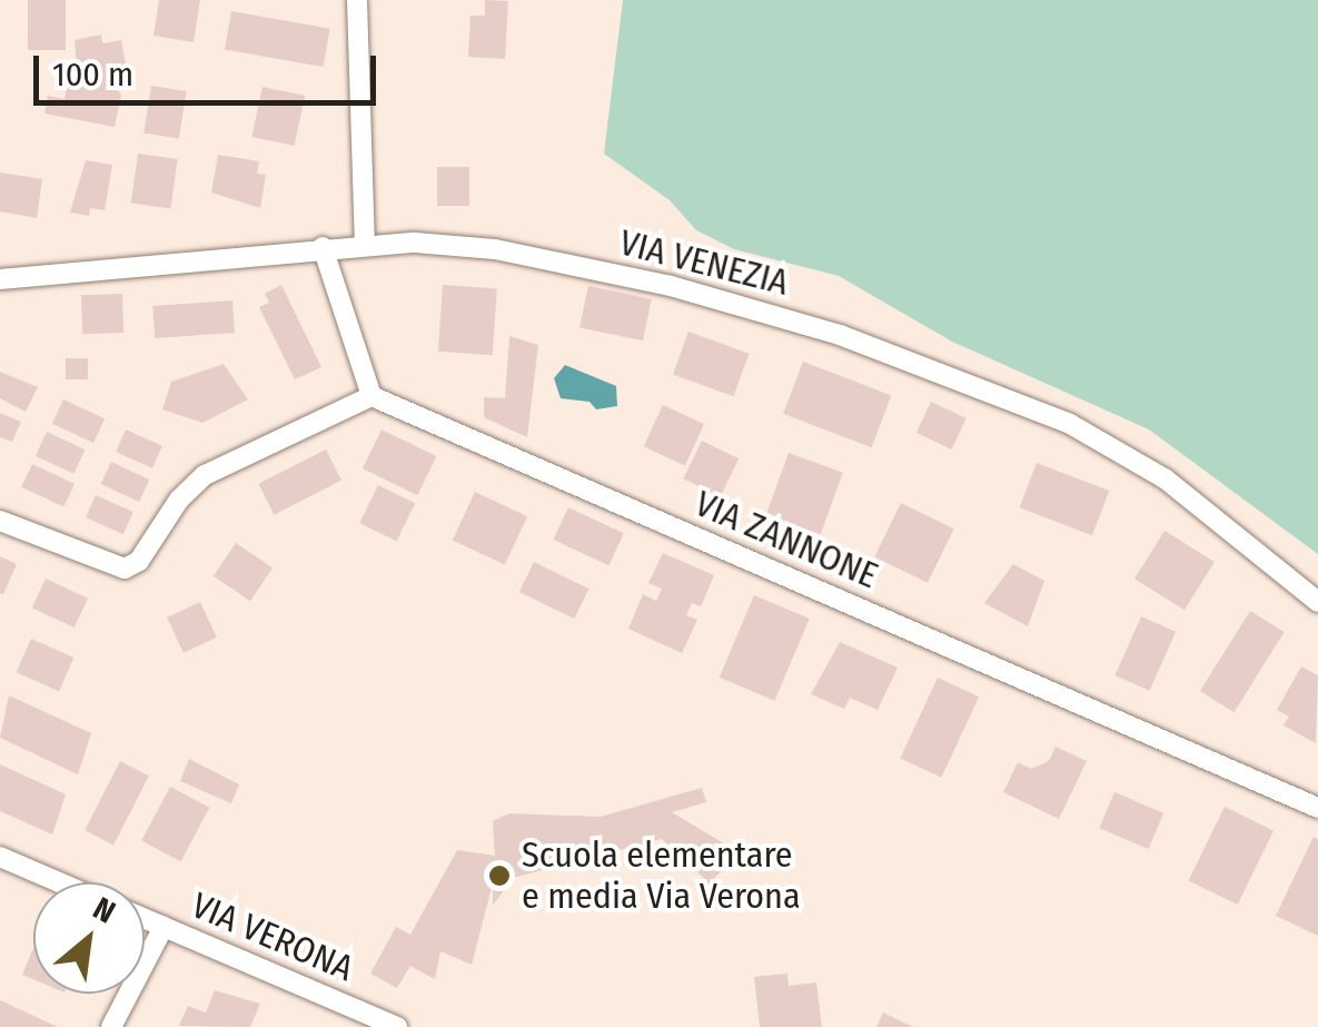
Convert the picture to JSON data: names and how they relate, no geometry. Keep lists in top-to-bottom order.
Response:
{
  "streets": {
    "street": ["VIA VENEZIA", "VIA ZANNONE", "VIA VERONA"]
  },
  "places": ["Scuola elementare e media Via Verona"],
  "scale_bar": "100 m",
  "north": "top right"
}
